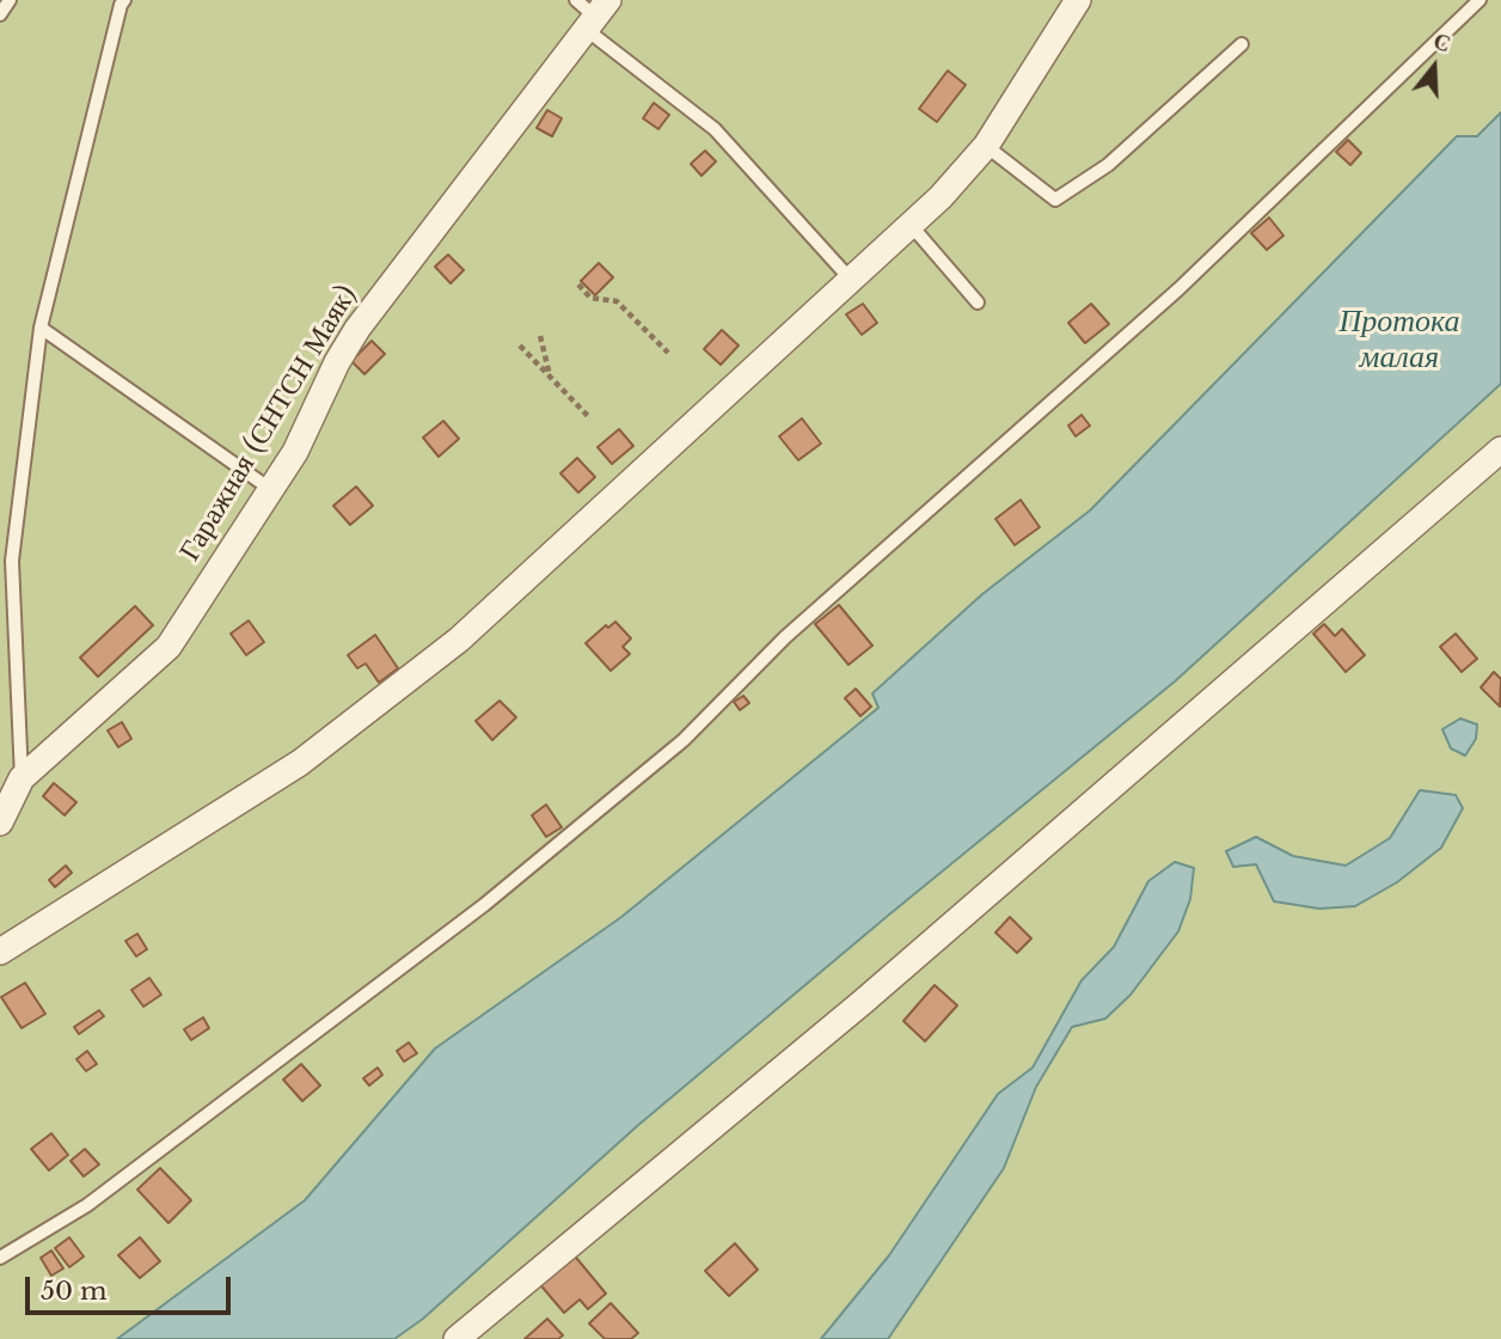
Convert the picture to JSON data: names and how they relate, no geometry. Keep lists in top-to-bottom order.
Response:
{
  "streets": {
    "street": ["Гаражная (СНТСН Маяк)"]
  },
  "water": ["Протока малая"],
  "scale_bar": "50 m",
  "north": "top"
}
